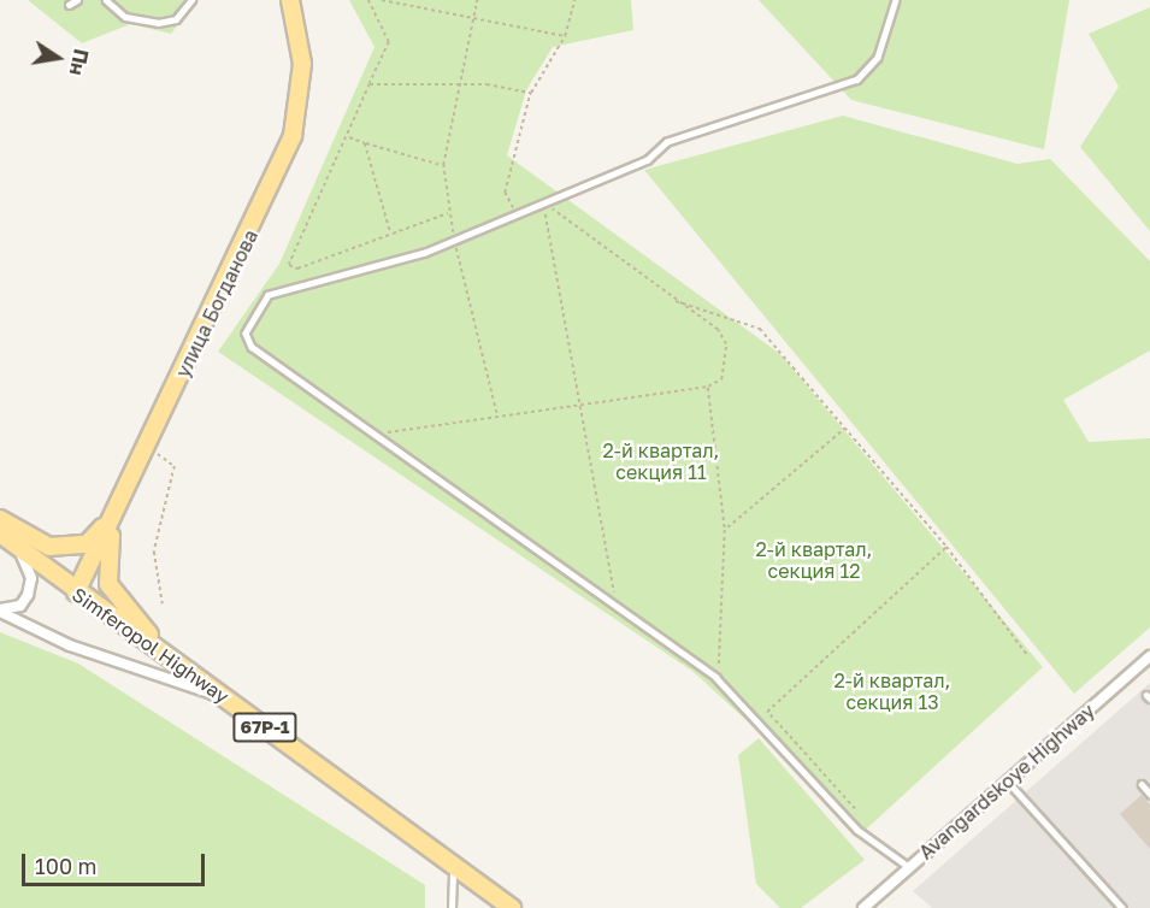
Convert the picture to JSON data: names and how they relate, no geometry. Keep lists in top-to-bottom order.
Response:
{
  "streets": {
    "main road": ["улица Богданова", "Simferopol Highway", "67Р-1"],
    "street": ["Avangardskoye Highway"]
  },
  "crossings": [
    ["улица Богданова", "Simferopol Highway"]
  ],
  "parks": ["2-й квартал, секция 11", "2-й квартал, секция 12", "2-й квартал, секция 13"],
  "scale_bar": "100 m",
  "north": "right"
}
